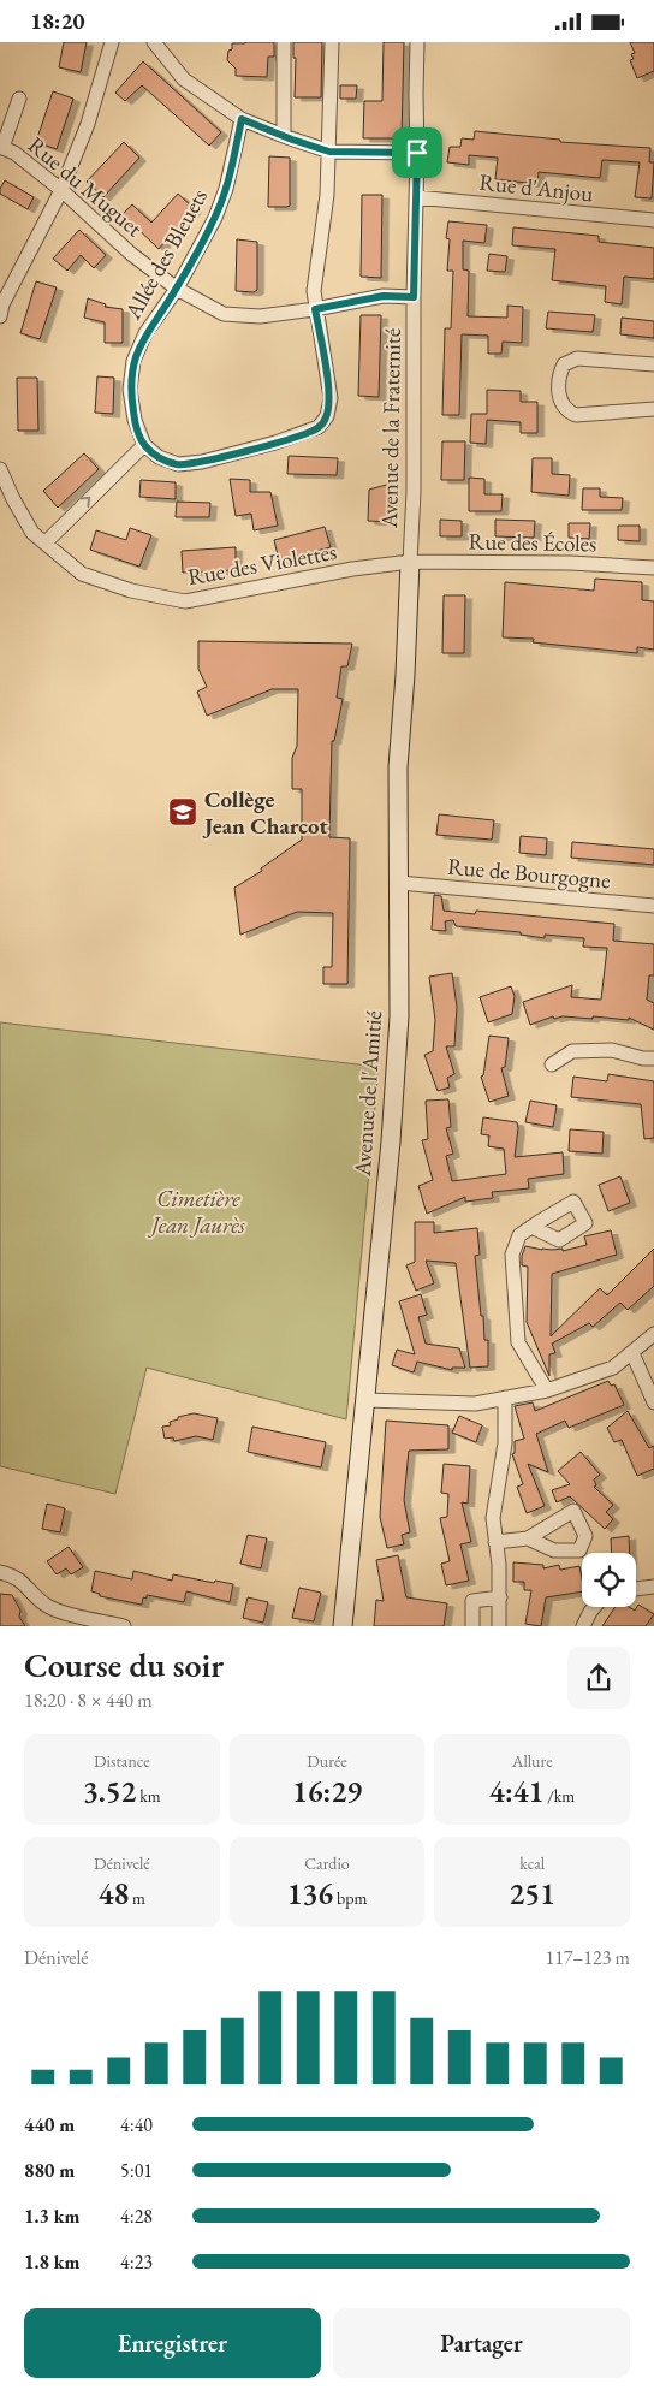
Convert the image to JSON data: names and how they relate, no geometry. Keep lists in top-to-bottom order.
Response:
{
  "streets": {
    "street": [
      "Rue du Muguet",
      "Rue d'Anjou",
      "Allée des Bleuets",
      "Avenue de la Fraternité",
      "Rue des Écoles",
      "Rue des Violettes",
      "Rue de Bourgogne",
      "Avenue de l'Amitié"
    ]
  },
  "crossings": [
    ["Rue du Muguet", "Allée des Bleuets"],
    ["Rue du Muguet", "Avenue de la Fraternité"],
    ["Rue d'Anjou", "Avenue de la Fraternité"],
    ["Avenue de la Fraternité", "Rue des Écoles"],
    ["Avenue de la Fraternité", "Rue des Violettes"],
    ["Avenue de la Fraternité", "Avenue de l'Amitié"],
    ["Rue des Écoles", "Rue des Violettes"],
    ["Rue des Écoles", "Avenue de l'Amitié"],
    ["Rue des Violettes", "Avenue de l'Amitié"],
    ["Rue de Bourgogne", "Avenue de l'Amitié"]
  ],
  "parks": ["Cimetière Jean Jaurès"],
  "places": {
    "school or university": ["Collège Jean Charcot"]
  },
  "page": {
    "status": "18:20",
    "heading": ["Course du soir", "18:20 · 8 × 440 m"],
    "stats": [
      ["Distance", "3.52 km"],
      ["Durée", "16:29"],
      ["Allure", "4:41 /km"],
      ["Dénivelé", "48 m"],
      ["Cardio", "136 bpm"],
      ["kcal", "251"]
    ],
    "chart": ["Dénivelé", "117–123 m"],
    "list": [
      {
        "name": "440 m",
        "note": "4:40"
      },
      {
        "name": "880 m",
        "note": "5:01"
      },
      {
        "name": "1.3 km",
        "note": "4:28"
      },
      {
        "name": "1.8 km",
        "note": "4:23"
      }
    ],
    "buttons": ["Enregistrer", "Partager"]
  }
}
